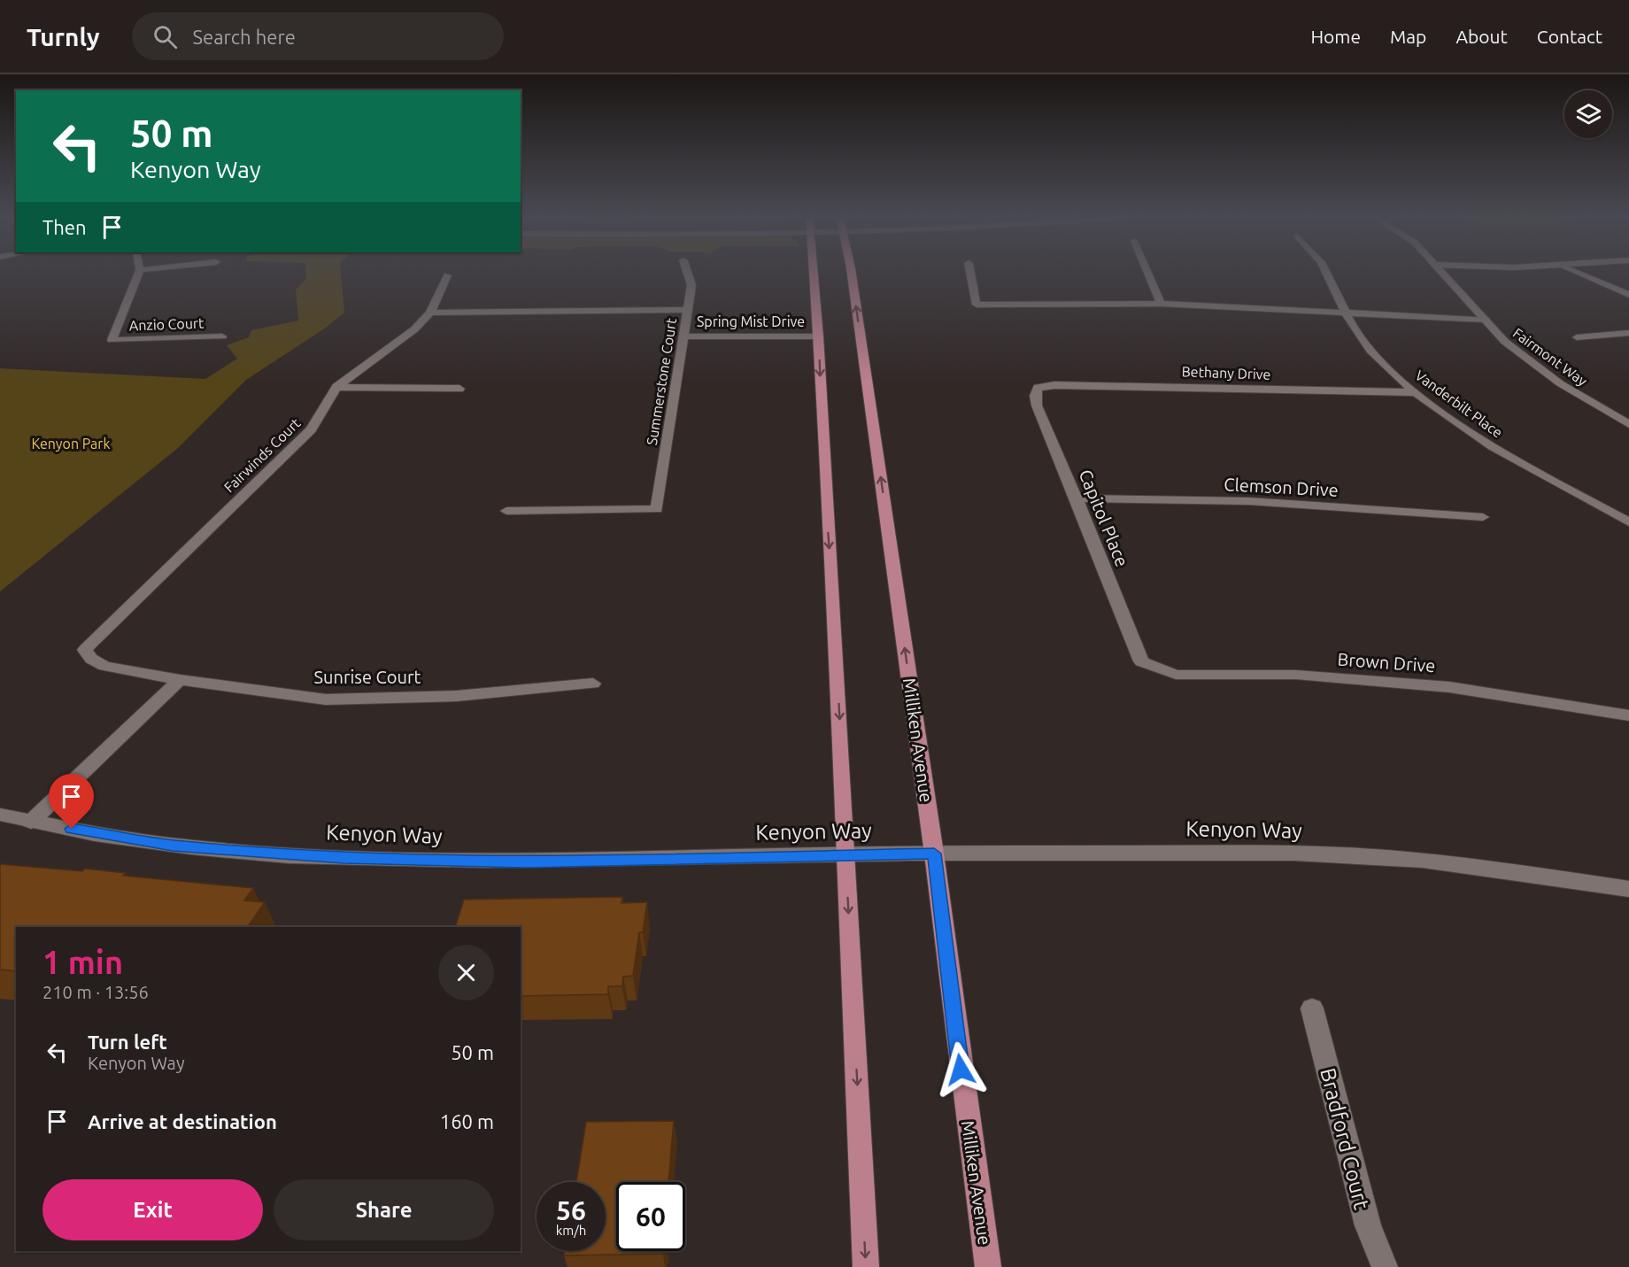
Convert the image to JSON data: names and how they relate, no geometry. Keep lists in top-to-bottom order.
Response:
{
  "streets": {
    "main road": ["Milliken Avenue"],
    "street": [
      "Spring Mist Drive",
      "Anzio Court",
      "Fairmont Way",
      "Bethany Drive",
      "Summerstone Court",
      "Vanderbilt Place",
      "Fairwinds Court",
      "Clemson Drive",
      "Capitol Place",
      "Brown Drive",
      "Sunrise Court",
      "Kenyon Way",
      "Bradford Court"
    ]
  },
  "crossings": [
    ["Spring Mist Drive", "Summerstone Court"],
    ["Bethany Drive", "Vanderbilt Place"],
    ["Bethany Drive", "Capitol Place"],
    ["Fairwinds Court", "Sunrise Court"],
    ["Clemson Drive", "Capitol Place"],
    ["Capitol Place", "Brown Drive"],
    ["Milliken Avenue", "Kenyon Way"]
  ],
  "parks": ["Kenyon Park"],
  "page": {
    "header": "Turnly",
    "search": "Search here",
    "nav": [
      "Home",
      "Map",
      "About",
      "Contact"
    ],
    "turn": ["50 m", "Kenyon Way"],
    "then": "Then",
    "heading": ["1 min", "210 m · 13:56"],
    "list": [
      {
        "name": "Turn left",
        "note": "Kenyon Way",
        "value": "50 m"
      },
      {
        "name": "Arrive at destination",
        "value": "160 m"
      }
    ],
    "buttons": ["Exit", "Share"],
    "speed": "56 km/h",
    "limit": "60"
  }
}
